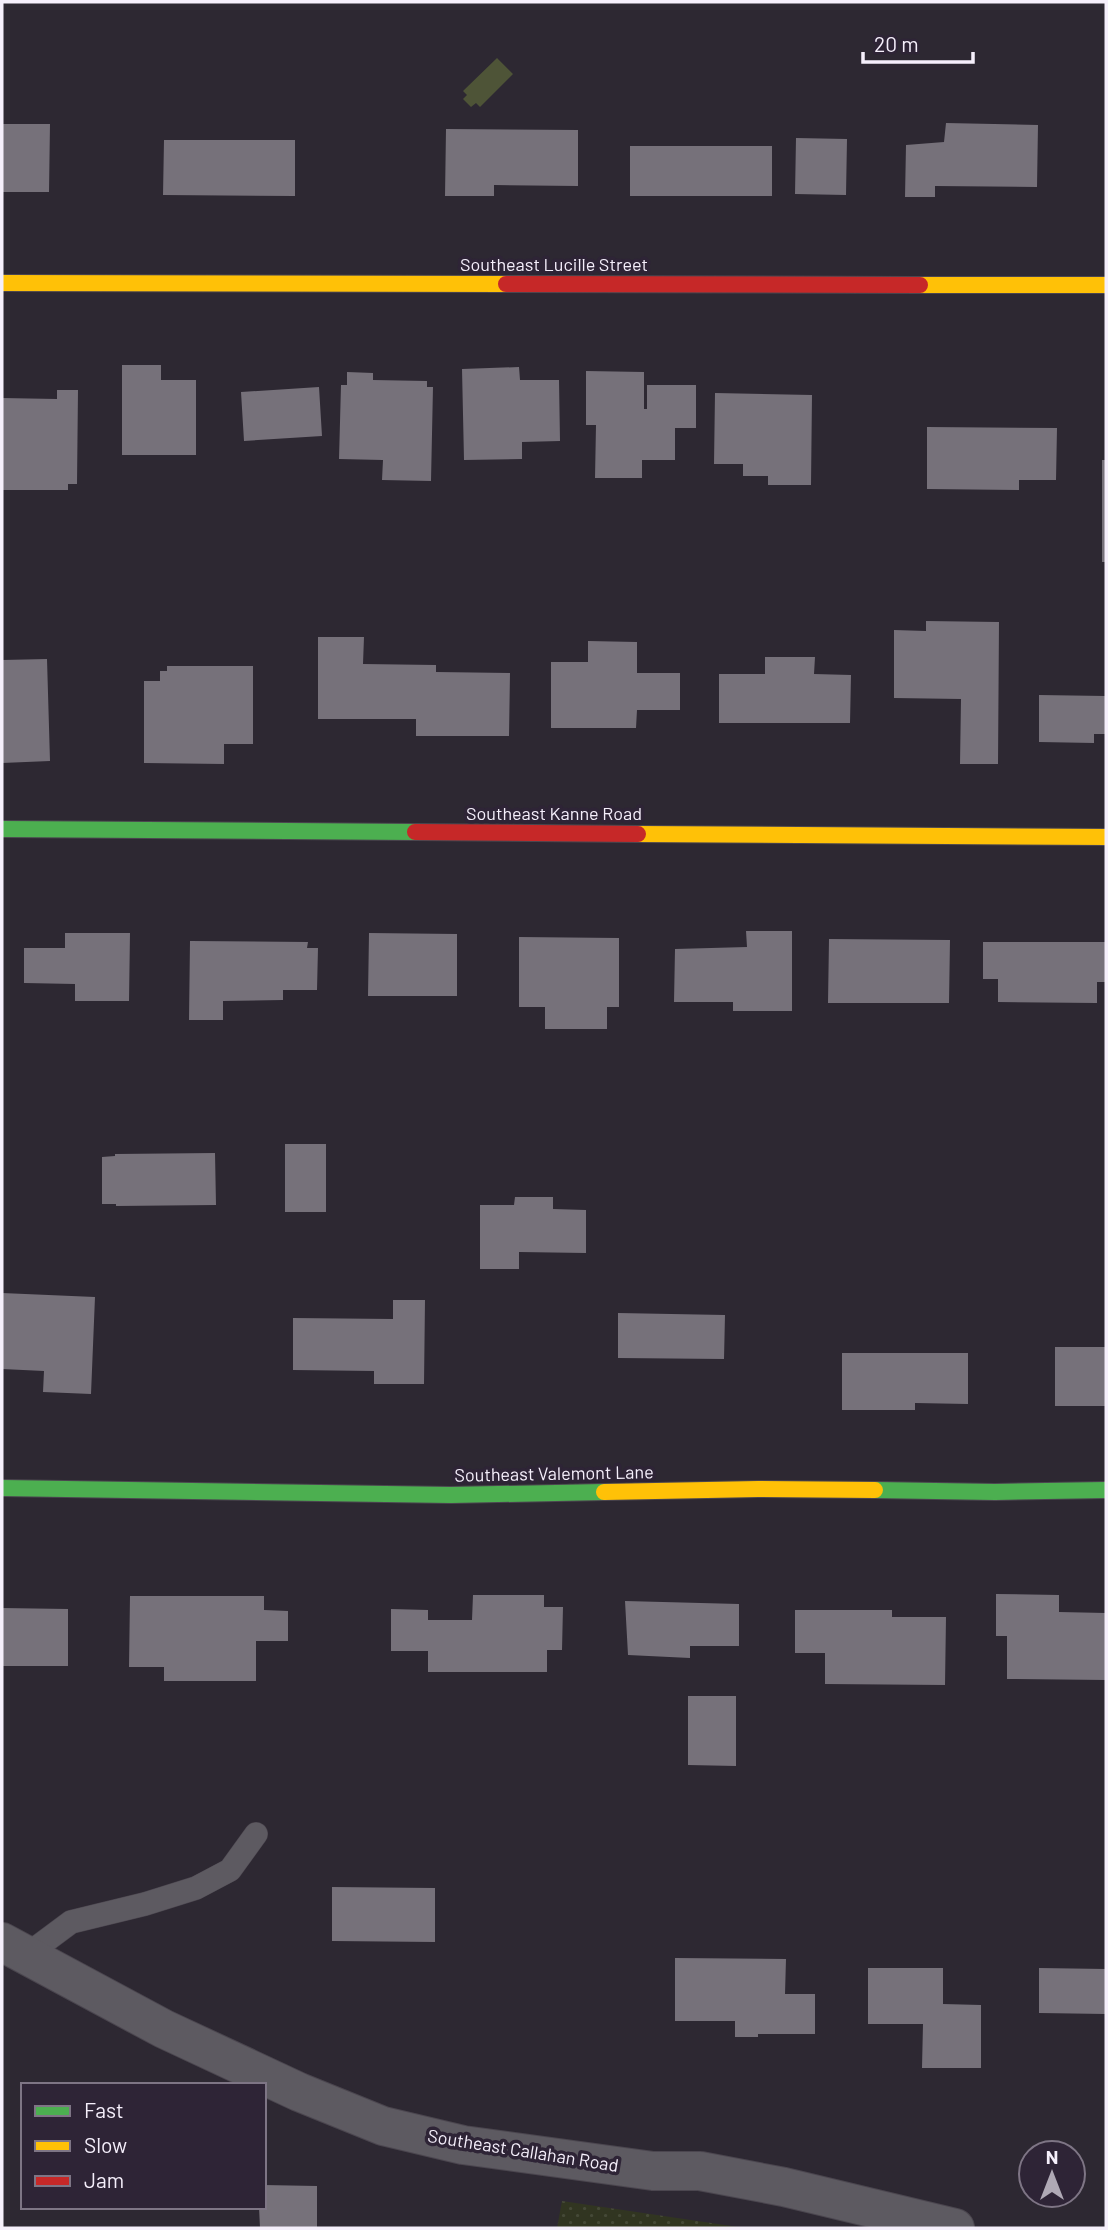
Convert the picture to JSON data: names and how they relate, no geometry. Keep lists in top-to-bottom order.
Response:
{
  "streets": {
    "street": [
      "Southeast Lucille Street",
      "Southeast Kanne Road",
      "Southeast Valemont Lane",
      "Southeast Callahan Road"
    ]
  },
  "legend": ["Fast", "Slow", "Jam"],
  "scale_bar": "20 m",
  "north": "top"
}
